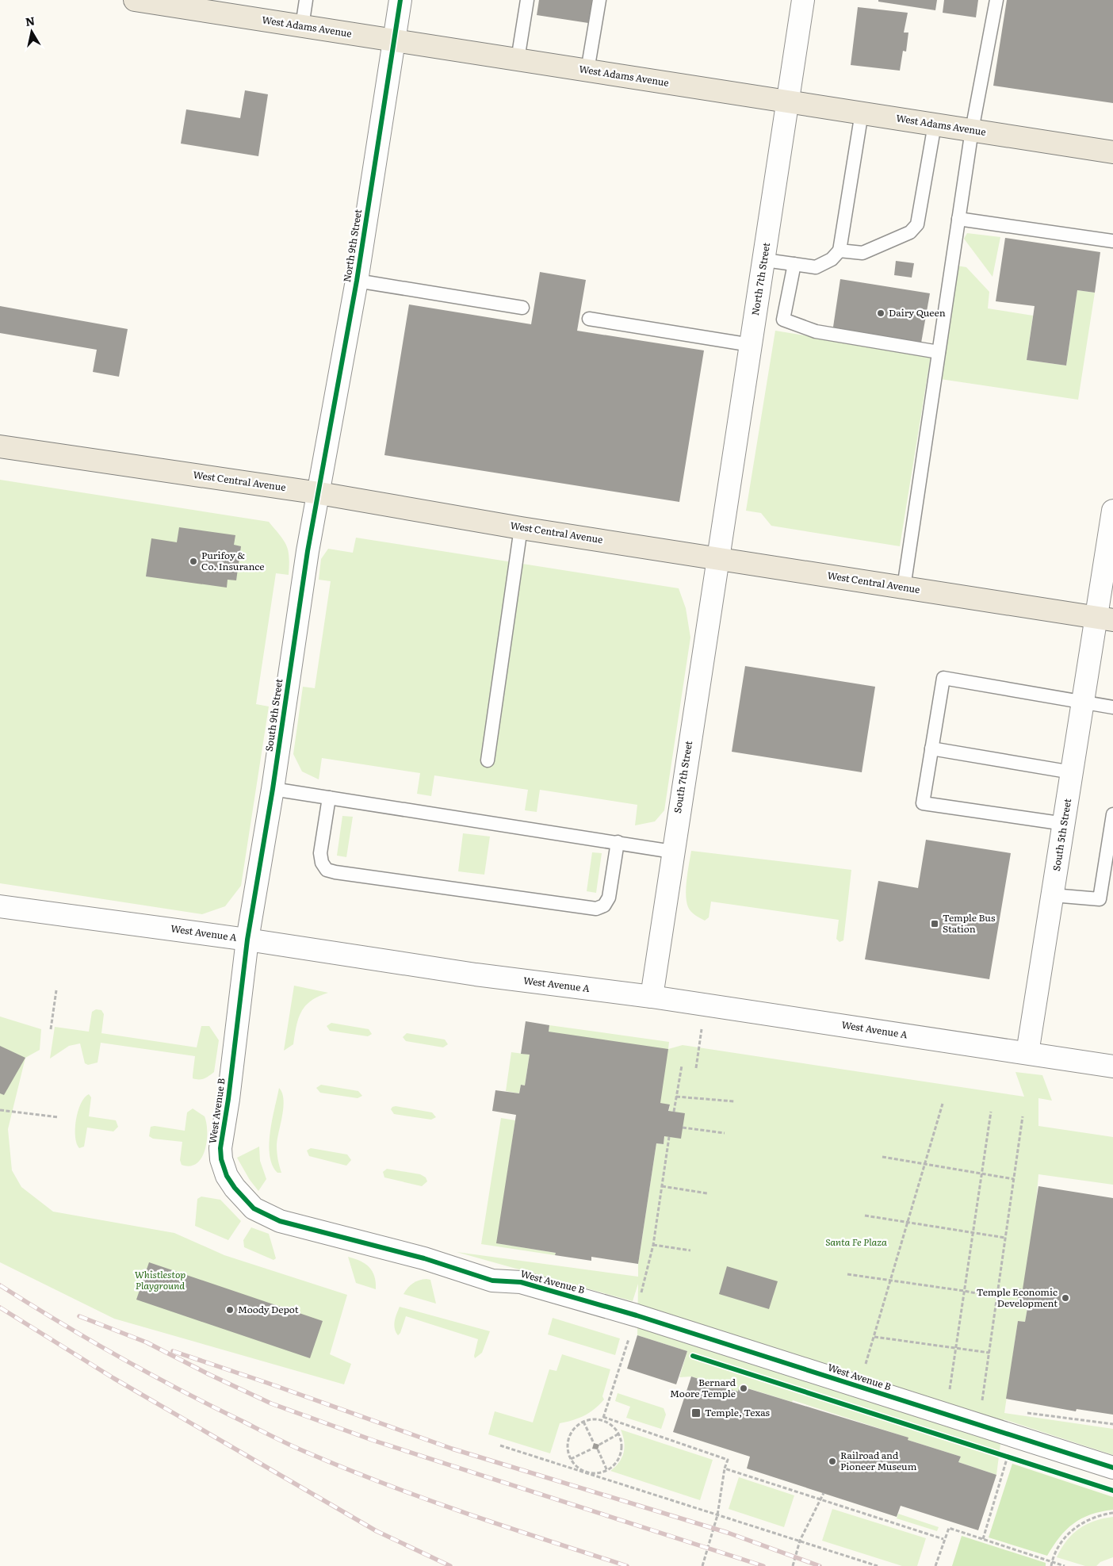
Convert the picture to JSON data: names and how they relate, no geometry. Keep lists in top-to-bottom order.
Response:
{
  "streets": {
    "main road": ["West Adams Avenue", "West Central Avenue"],
    "street": [
      "North 9th Street",
      "North 7th Street",
      "South 9th Street",
      "South 7th Street",
      "South 5th Street",
      "West Avenue A",
      "West Avenue B"
    ]
  },
  "crossings": [
    ["West Adams Avenue", "North 9th Street"],
    ["West Adams Avenue", "North 7th Street"],
    ["North 9th Street", "West Central Avenue"],
    ["North 9th Street", "South 9th Street"],
    ["North 7th Street", "West Central Avenue"],
    ["North 7th Street", "South 7th Street"],
    ["West Central Avenue", "South 9th Street"],
    ["West Central Avenue", "South 7th Street"],
    ["West Central Avenue", "South 5th Street"],
    ["South 9th Street", "West Avenue A"],
    ["South 9th Street", "West Avenue B"],
    ["South 7th Street", "West Avenue A"],
    ["South 5th Street", "West Avenue A"],
    ["West Avenue A", "West Avenue B"]
  ],
  "parks": ["Santa Fe Plaza", "Whistlestop Playground"],
  "places": {
    "other": [
      "Dairy Queen",
      "Purifoy & Co. Insurance",
      "Temple Economic Development",
      "Moody Depot",
      "Bernard Moore Temple",
      "Railroad and Pioneer Museum"
    ],
    "transit": ["Temple Bus Station", "Temple, Texas"]
  },
  "north": "top"
}
